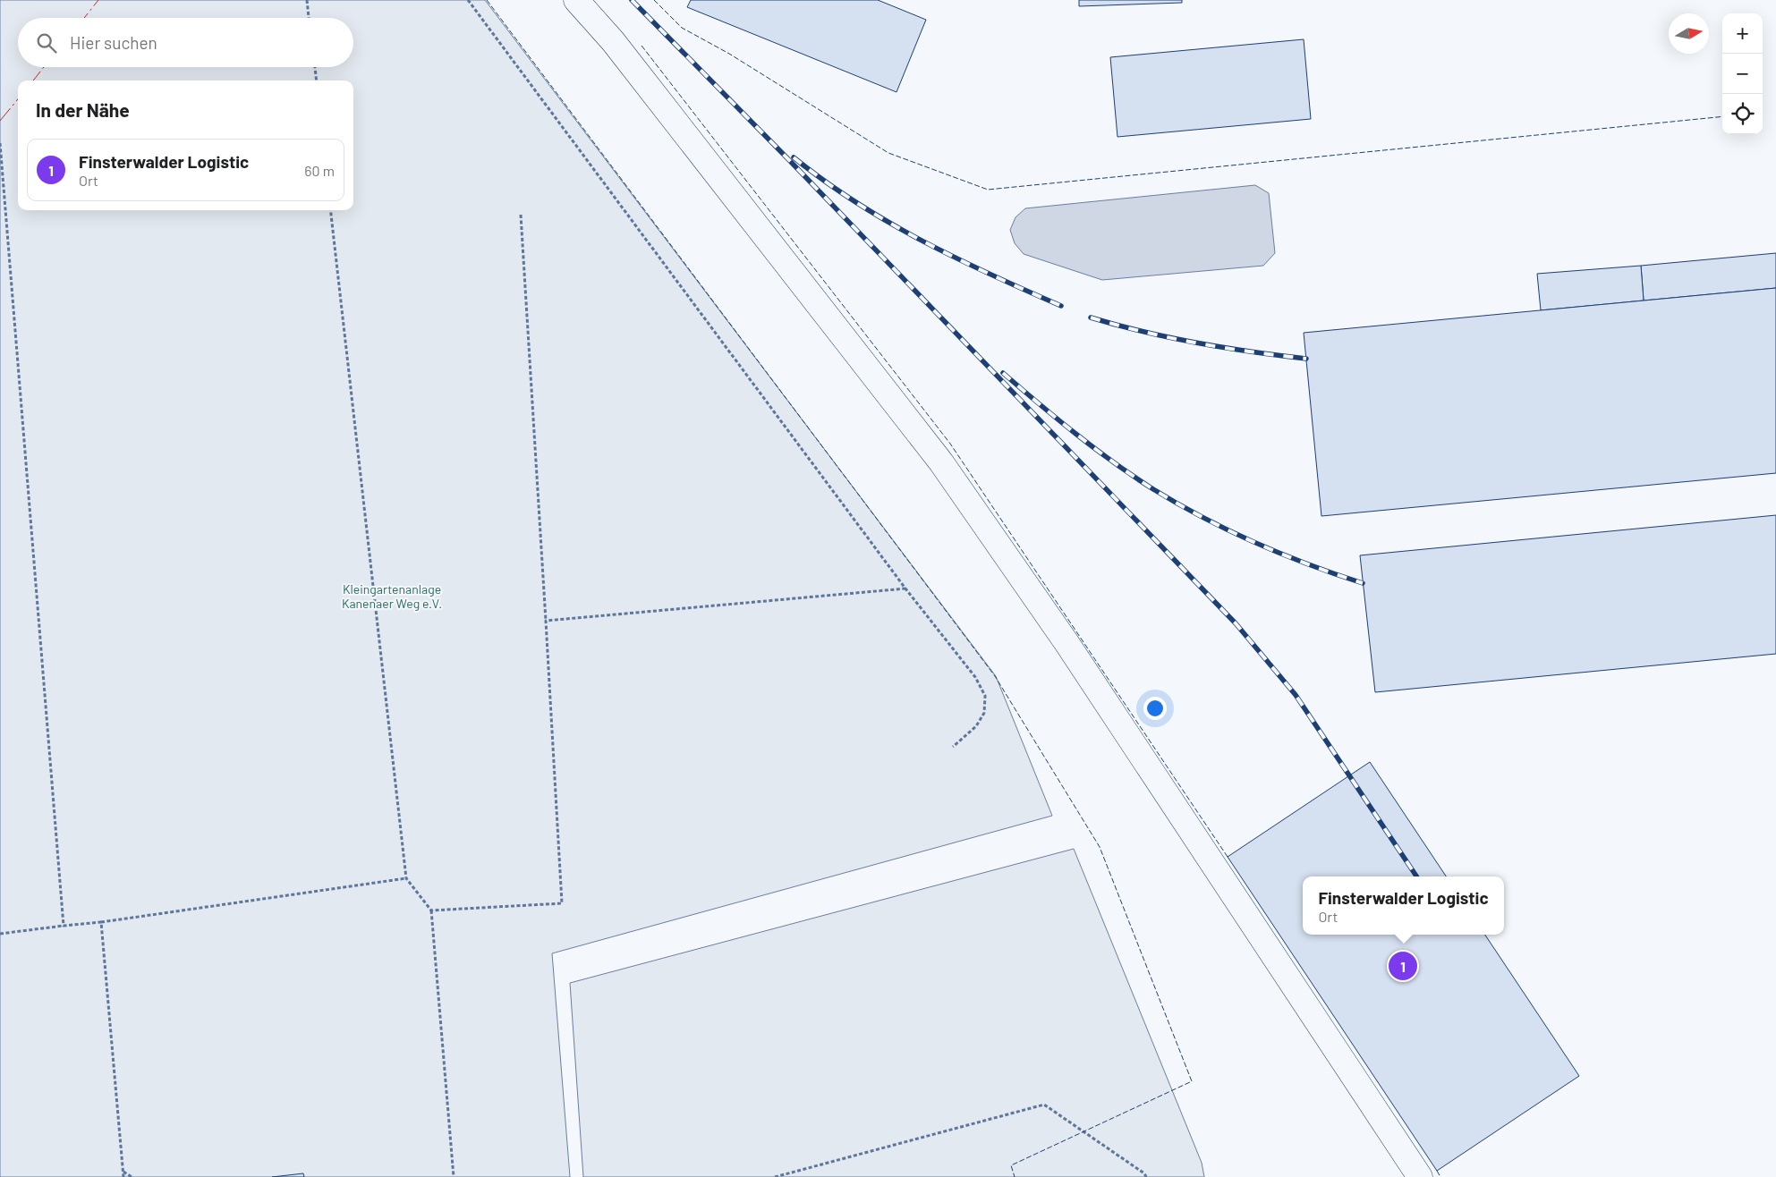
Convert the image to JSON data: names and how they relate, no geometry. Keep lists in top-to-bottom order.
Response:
{
  "parks": ["Kleingartenanlage Kanenaer Weg e.V."],
  "north": "right",
  "page": {
    "map_buttons": ["+", "−"],
    "search": "Hier suchen",
    "heading": "In der Nähe",
    "list": [
      {
        "mark": "1",
        "name": "Finsterwalder Logistic",
        "note": "Ort",
        "value": "60 m"
      }
    ],
    "popup": ["Finsterwalder Logistic", "Ort"],
    "pins": "1"
  }
}
